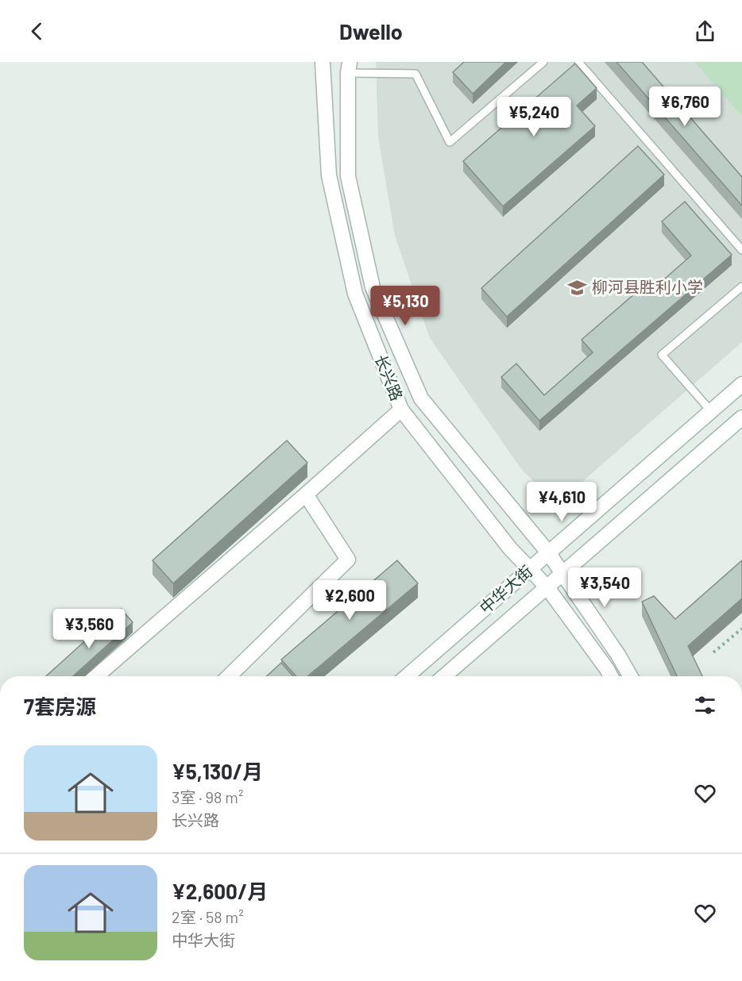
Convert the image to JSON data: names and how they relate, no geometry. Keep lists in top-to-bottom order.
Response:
{
  "streets": {
    "street": ["长兴路", "中华大街"]
  },
  "crossings": [
    ["长兴路", "中华大街"]
  ],
  "places": {
    "school or university": ["柳河县胜利小学"]
  },
  "page": {
    "header": "Dwello",
    "price": [
      "¥6,760",
      "¥5,240",
      "¥5,130",
      "¥4,610",
      "¥3,540",
      "¥2,600",
      "¥3,560"
    ],
    "heading": "7套房源",
    "list": [
      {
        "name": "¥5,130/月",
        "note": "3室 · 98 m² · 长兴路"
      },
      {
        "name": "¥2,600/月",
        "note": "2室 · 58 m² · 中华大街"
      }
    ]
  }
}
